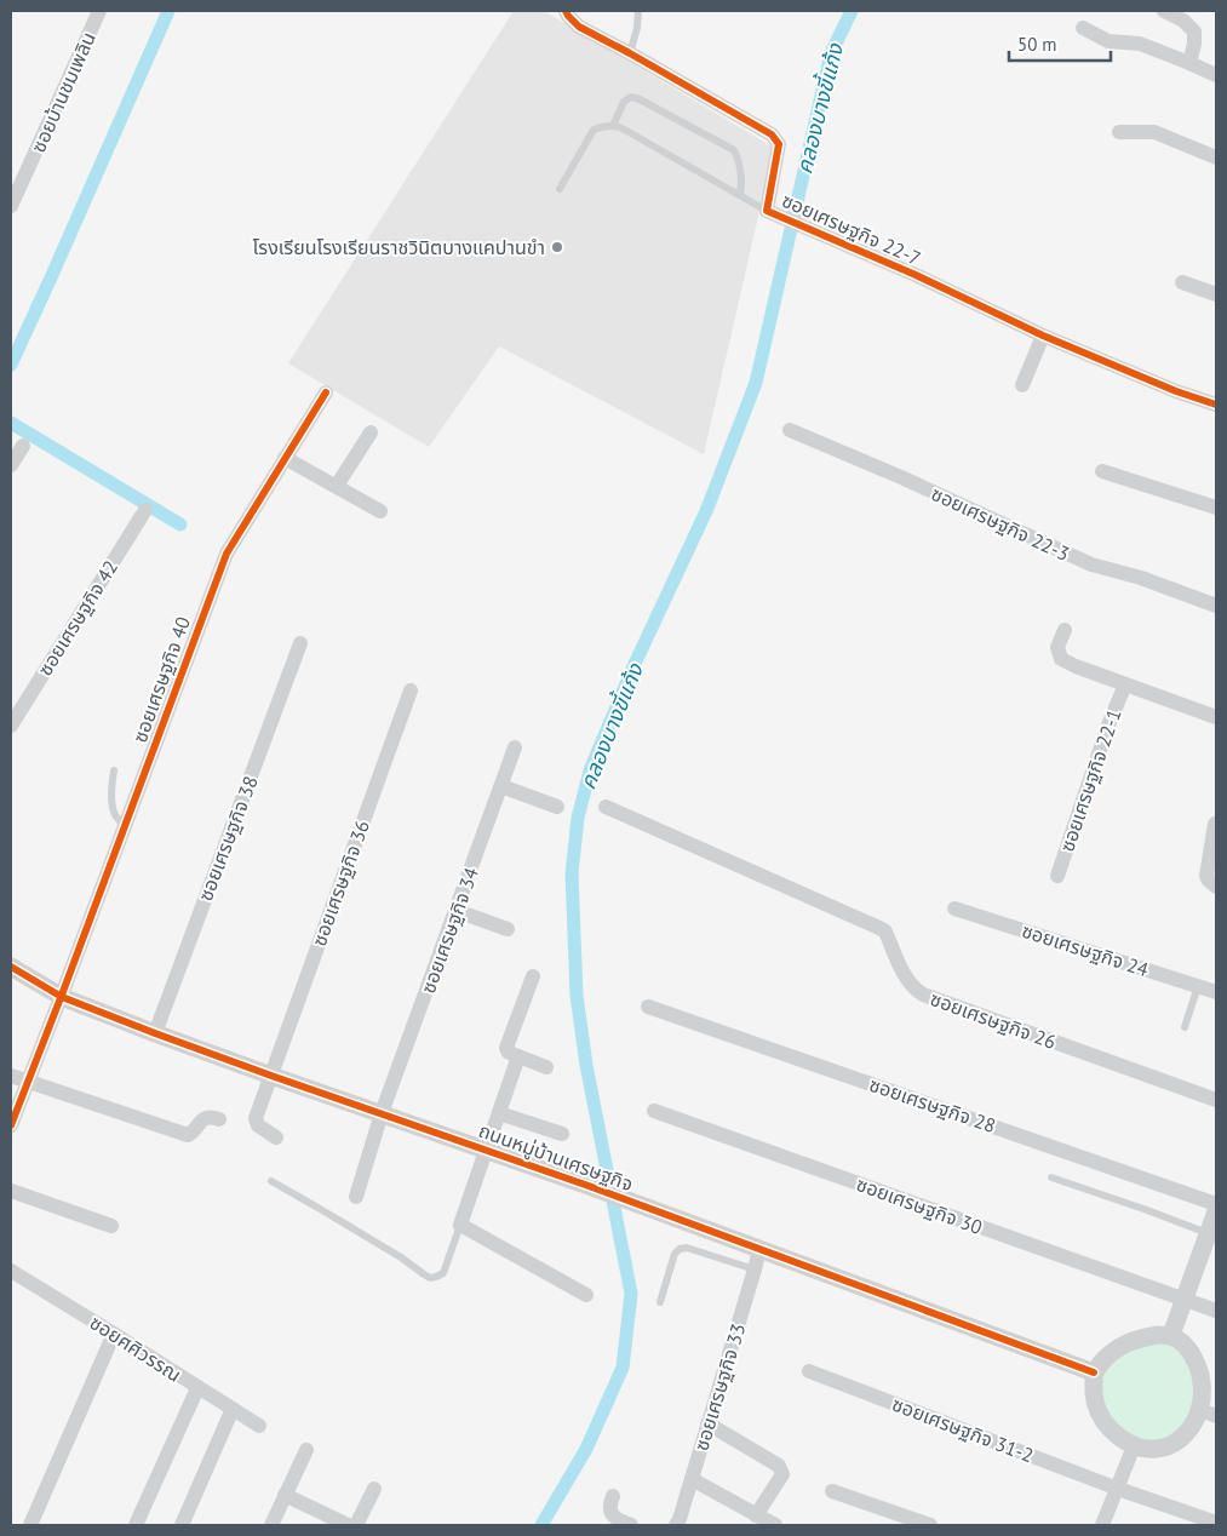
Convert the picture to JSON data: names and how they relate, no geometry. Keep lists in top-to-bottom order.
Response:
{
  "streets": {
    "street": [
      "ซอยบ้านชมเพลิน",
      "ซอยเศรษฐกิจ 22-7",
      "ซอยเศรษฐกิจ 22-3",
      "ซอยเศรษฐกิจ 42",
      "ซอยเศรษฐกิจ 40",
      "ซอยเศรษฐกิจ 22-1",
      "ซอยเศรษฐกิจ 38",
      "ซอยเศรษฐกิจ 36",
      "ซอยเศรษฐกิจ 34",
      "ซอยเศรษฐกิจ 24",
      "ซอยเศรษฐกิจ 26",
      "ซอยเศรษฐกิจ 28",
      "ถนนหมู่บ้านเศรษฐกิจ",
      "ซอยเศรษฐกิจ 30",
      "ซอยศศิวรรณ",
      "ซอยเศรษฐกิจ 33",
      "ซอยเศรษฐกิจ 31-2"
    ]
  },
  "crossings": [
    ["ซอยเศรษฐกิจ 40", "ถนนหมู่บ้านเศรษฐกิจ"],
    ["ซอยเศรษฐกิจ 38", "ถนนหมู่บ้านเศรษฐกิจ"],
    ["ซอยเศรษฐกิจ 36", "ถนนหมู่บ้านเศรษฐกิจ"],
    ["ซอยเศรษฐกิจ 34", "ถนนหมู่บ้านเศรษฐกิจ"],
    ["ถนนหมู่บ้านเศรษฐกิจ", "ซอยเศรษฐกิจ 33"]
  ],
  "water": ["คลองบางขี้แก้ง"],
  "places": ["โรงเรียนโรงเรียนราชวินิตบางแคปานขำ"],
  "scale_bar": "50 m"
}
